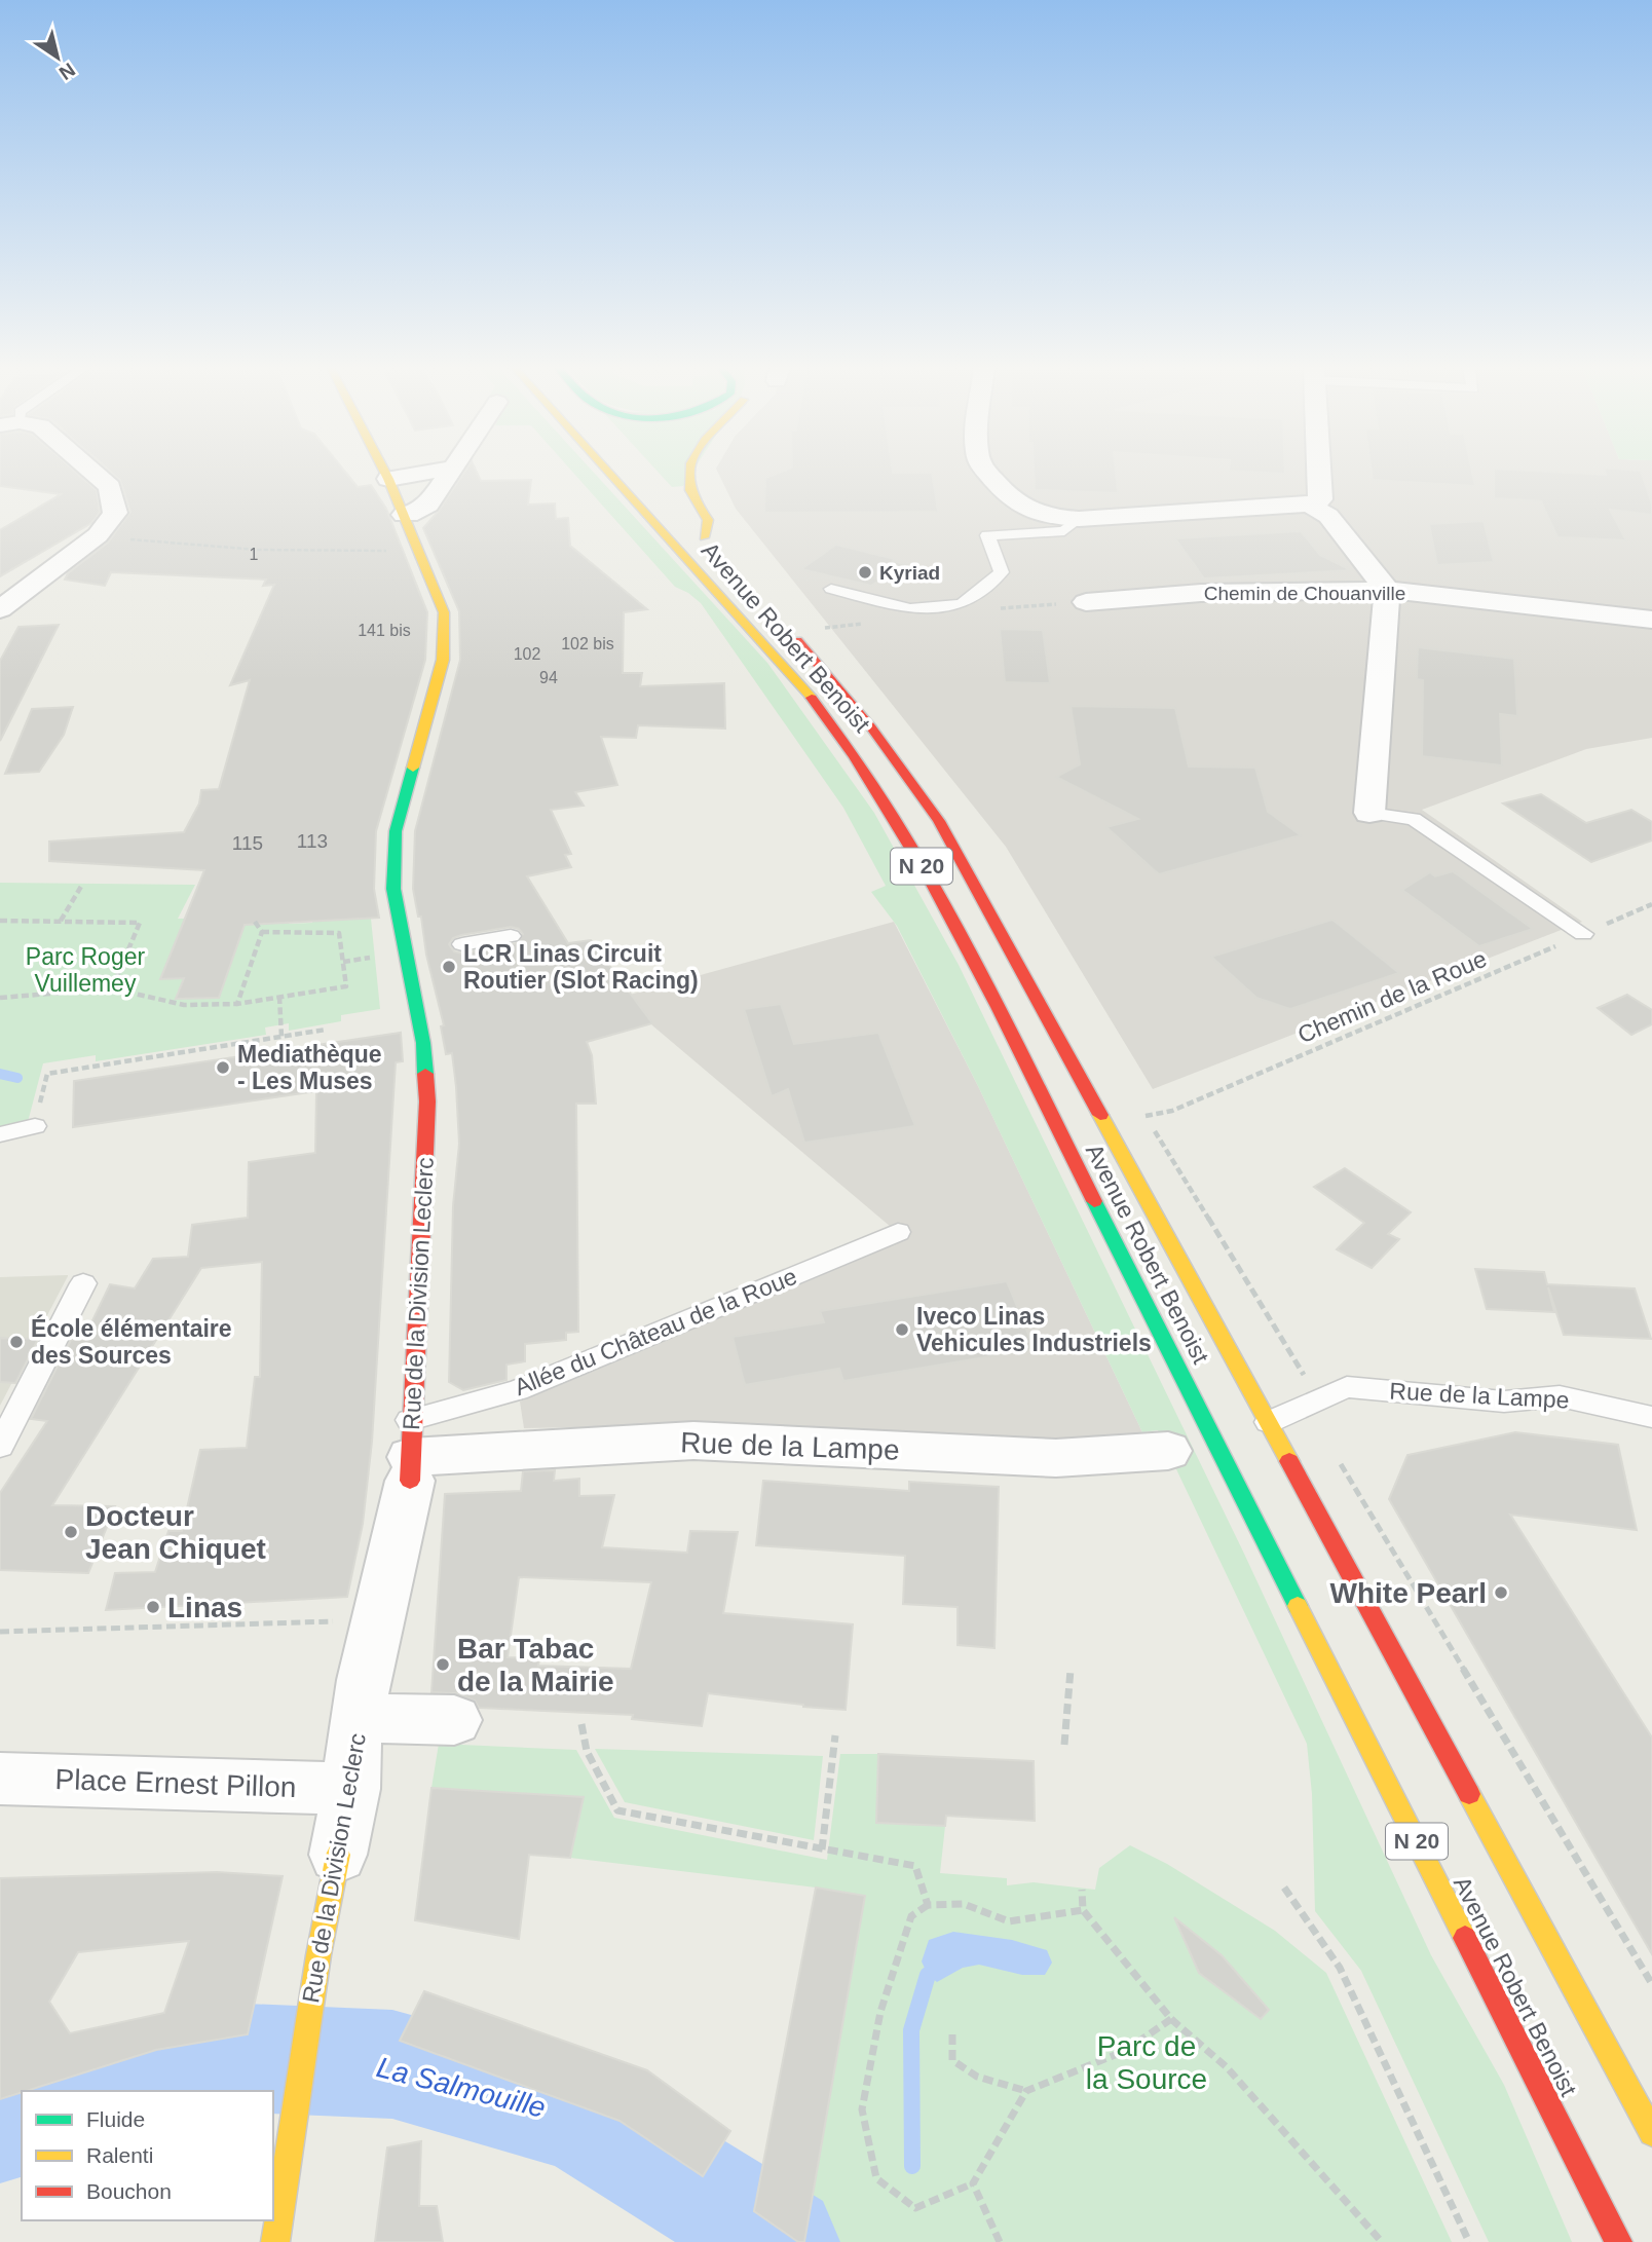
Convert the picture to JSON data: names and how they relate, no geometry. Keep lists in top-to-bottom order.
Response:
{
  "streets": {
    "main road": ["Avenue Robert Benoist", "N 20", "Rue de la Division Leclerc"],
    "street": ["Chemin de Chouanville", "Rue de la Lampe", "Place Ernest Pillon"],
    "lane": ["Allée du Château de la Roue"],
    "path": ["Chemin de la Roue"]
  },
  "crossings": [
    ["Avenue Robert Benoist", "Rue de la Lampe"],
    ["Chemin de la Roue", "Rue de la Lampe"],
    ["Rue de la Division Leclerc", "Allée du Château de la Roue"],
    ["Rue de la Division Leclerc", "Rue de la Lampe"],
    ["Rue de la Division Leclerc", "Place Ernest Pillon"],
    ["Allée du Château de la Roue", "Rue de la Lampe"]
  ],
  "water": ["La Salmouille"],
  "parks": ["Parc Roger Vuillemey", "Parc de la Source"],
  "places": [
    "Kyriad",
    "LCR Linas Circuit Routier (Slot Racing)",
    "Mediathèque - Les Muses",
    "Iveco Linas Vehicules Industriels",
    "École élémentaire des Sources",
    "Docteur Jean Chiquet",
    "White Pearl",
    "Linas",
    "Bar Tabac de la Mairie"
  ],
  "house_numbers": [
    "1",
    "141 bis",
    "102 bis",
    "102",
    "94",
    "113",
    "115"
  ],
  "legend": ["Fluide", "Ralenti", "Bouchon"],
  "north": "bottom right"
}
